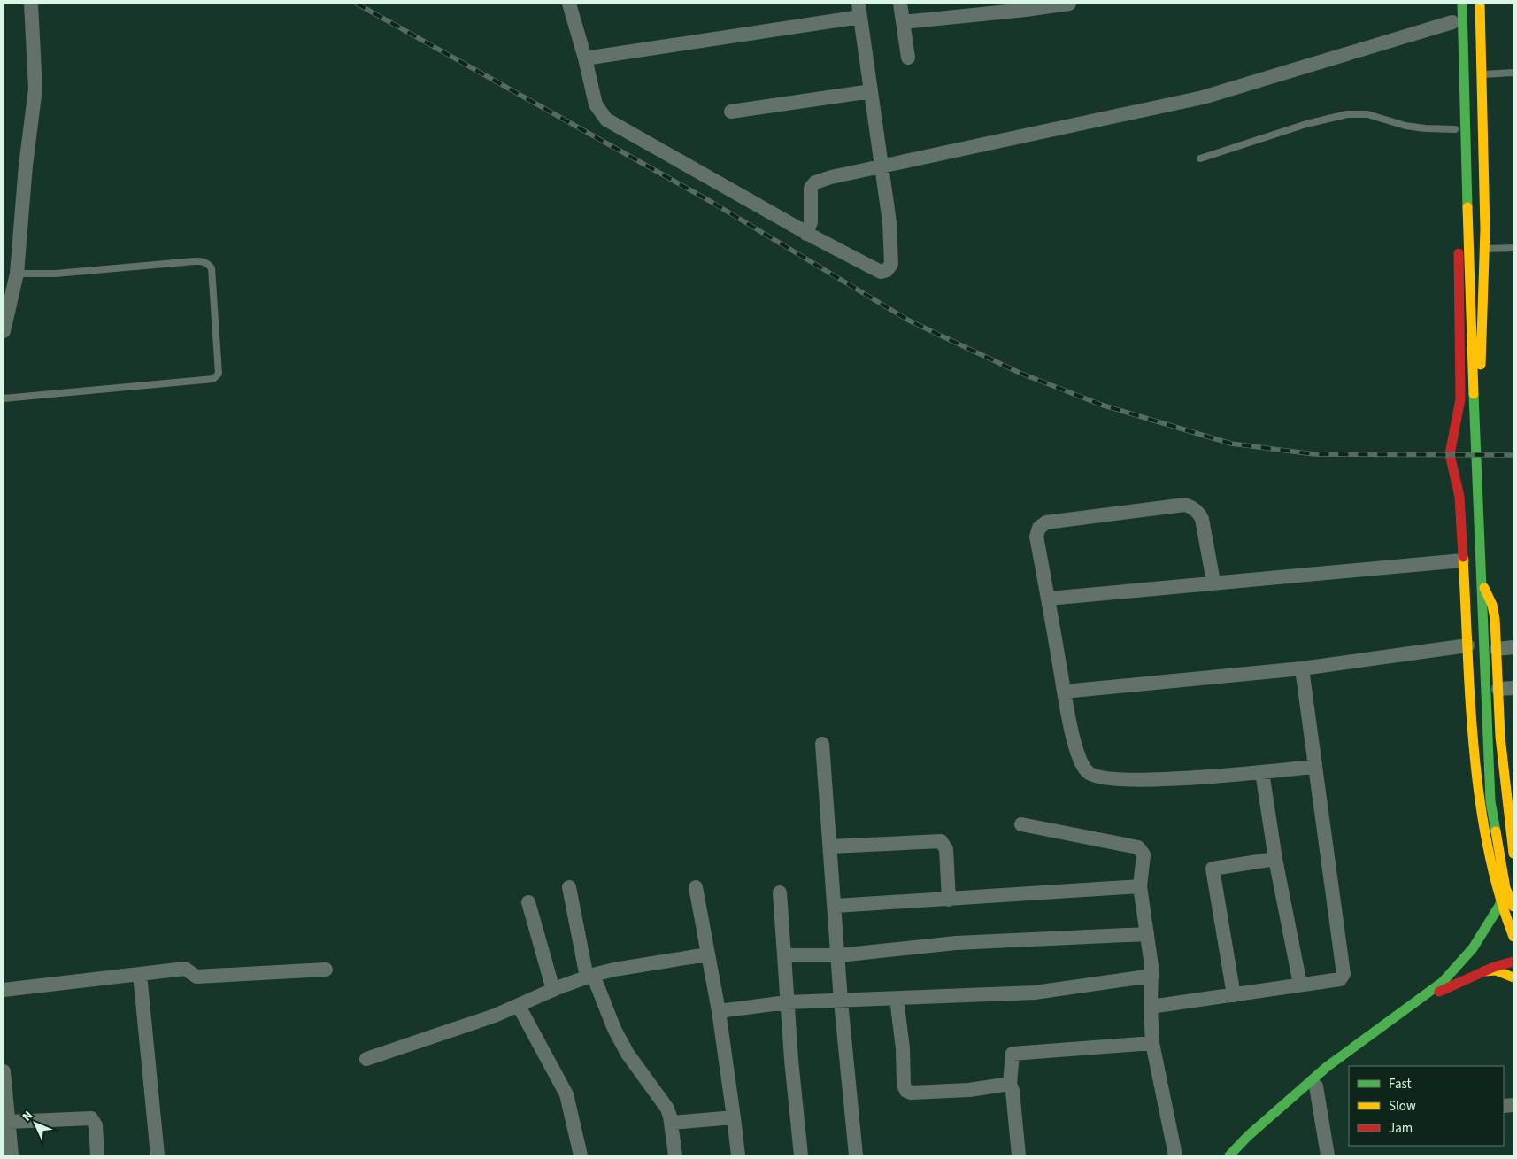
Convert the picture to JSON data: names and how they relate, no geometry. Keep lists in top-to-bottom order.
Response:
{
  "legend": ["Fast", "Slow", "Jam"],
  "north": "top left"
}
